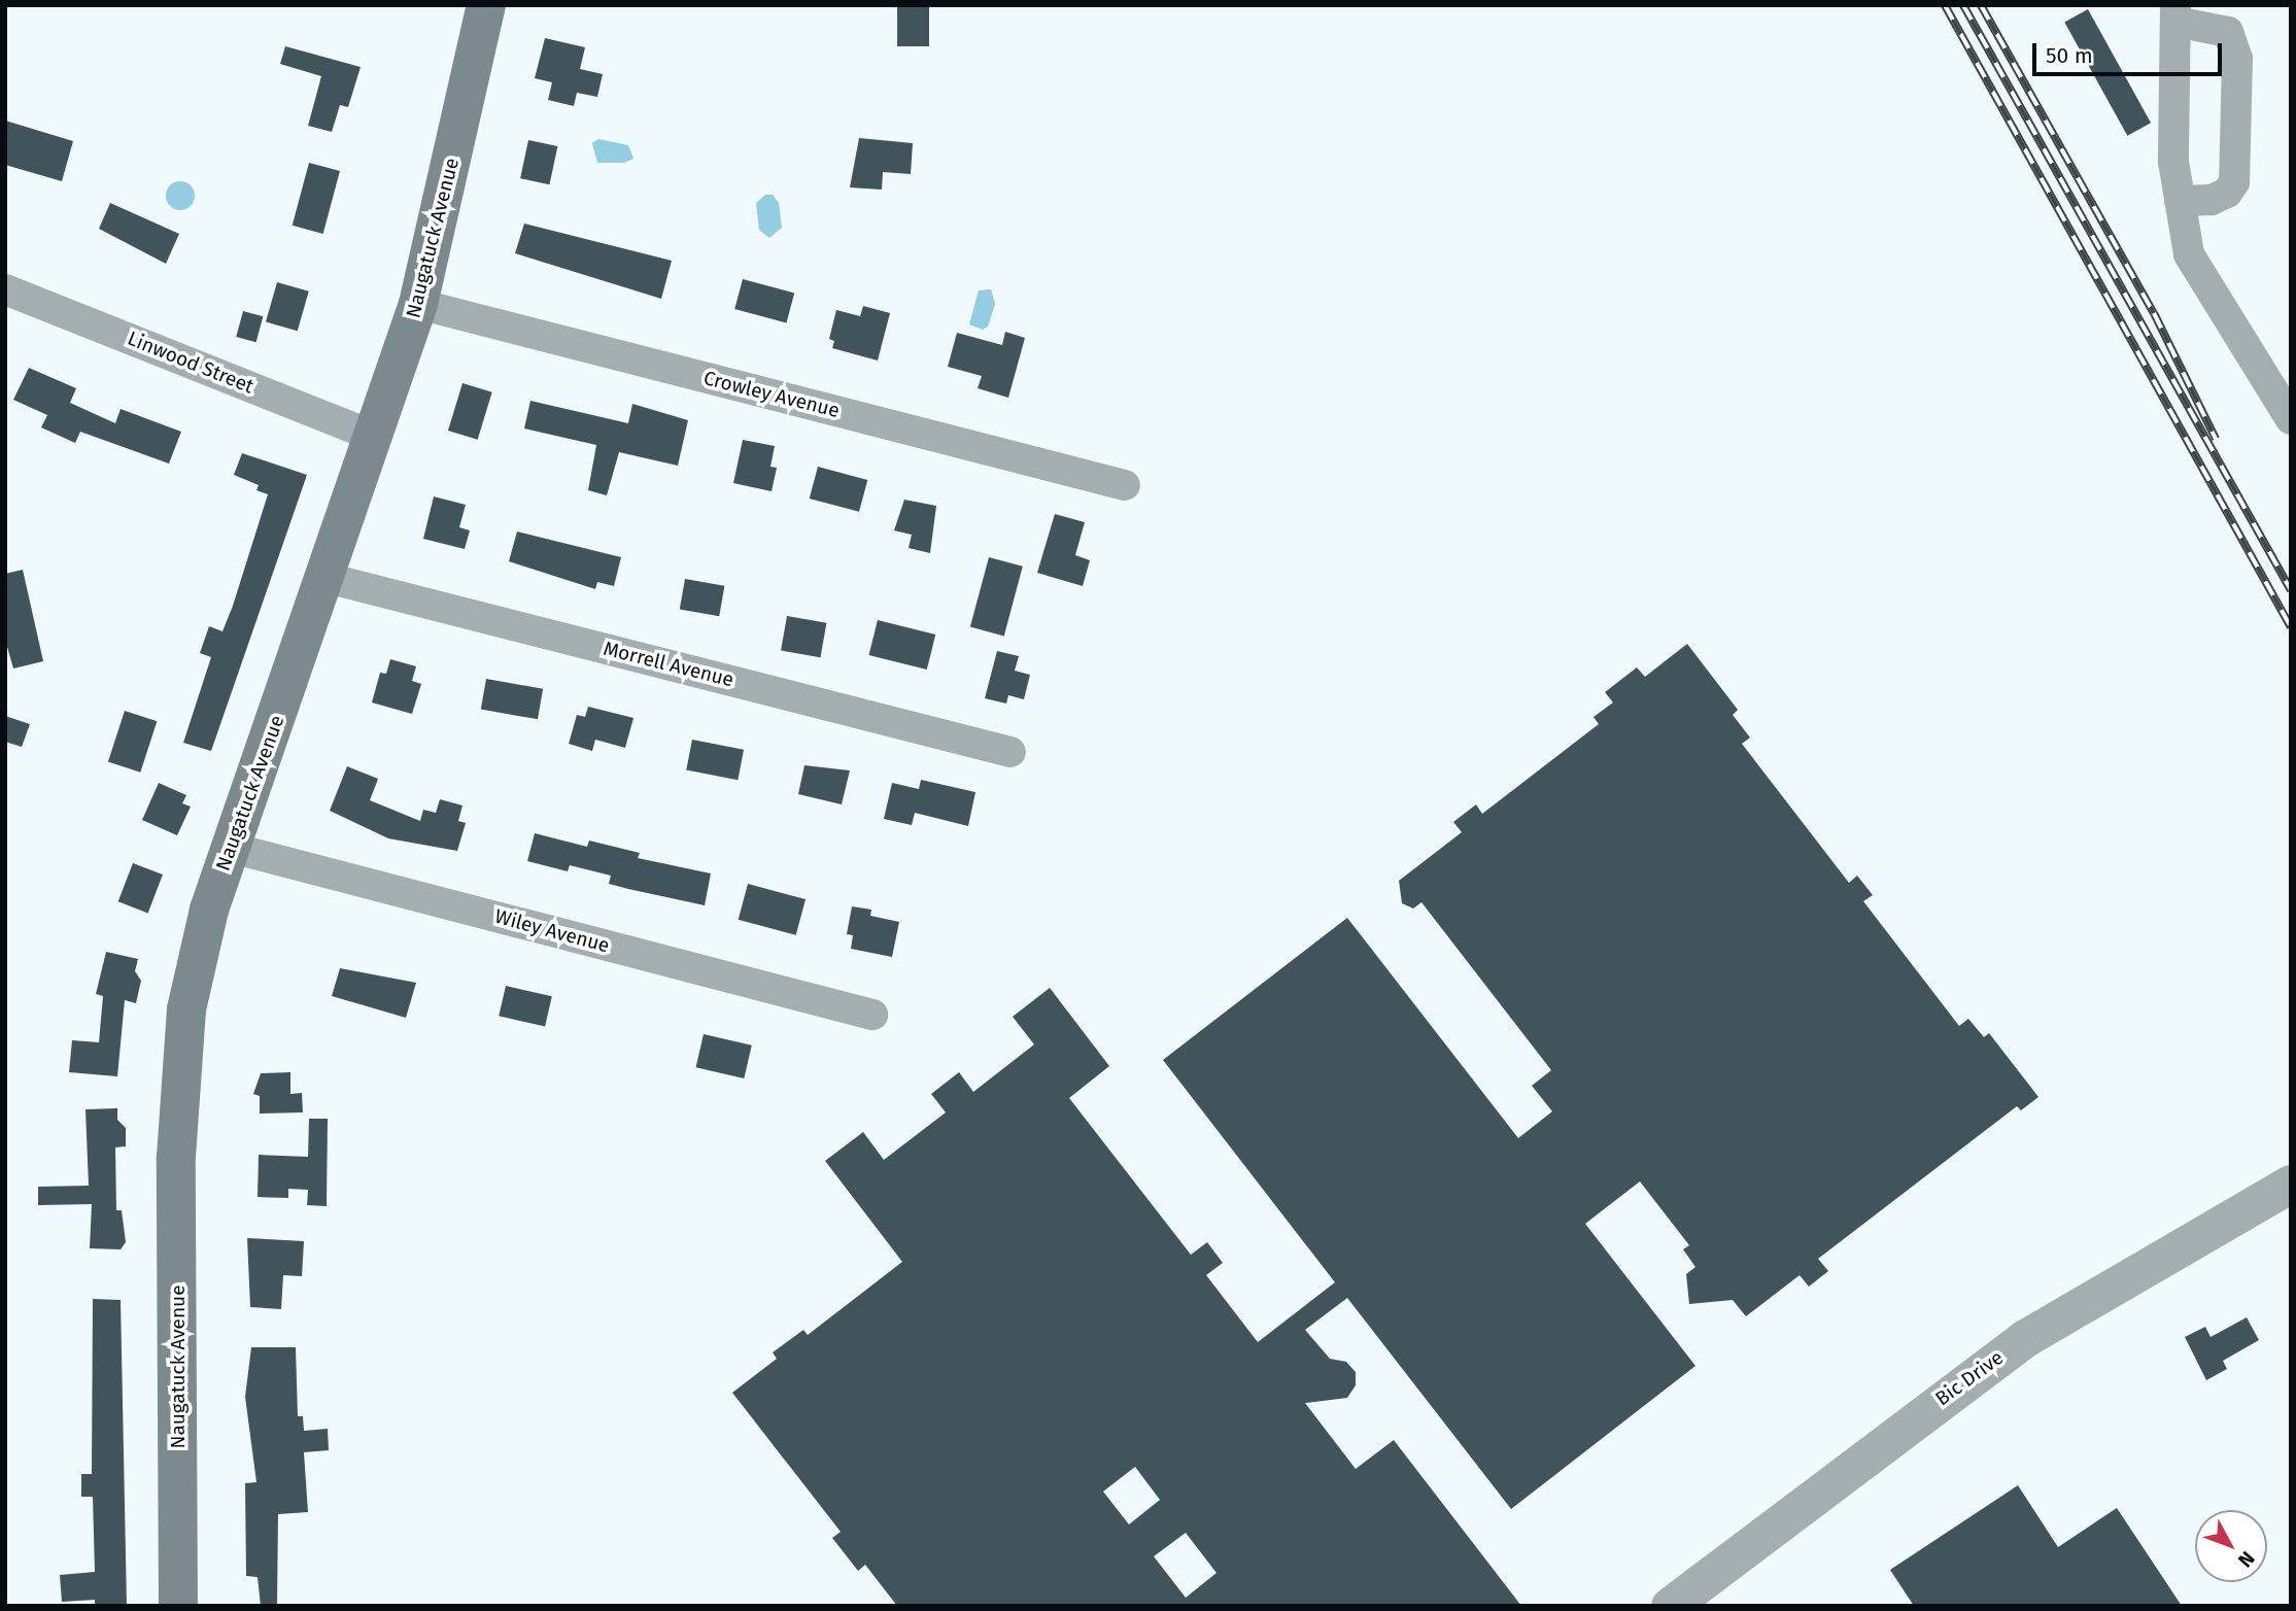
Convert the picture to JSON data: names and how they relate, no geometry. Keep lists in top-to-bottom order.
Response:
{
  "streets": {
    "main road": ["Naugatuck Avenue"],
    "street": [
      "Linwood Street",
      "Crowley Avenue",
      "Morrell Avenue",
      "Wiley Avenue",
      "Bic Drive"
    ]
  },
  "crossings": [
    ["Naugatuck Avenue", "Linwood Street"],
    ["Naugatuck Avenue", "Crowley Avenue"],
    ["Naugatuck Avenue", "Morrell Avenue"],
    ["Naugatuck Avenue", "Wiley Avenue"]
  ],
  "scale_bar": "50 m",
  "north": "bottom right"
}
